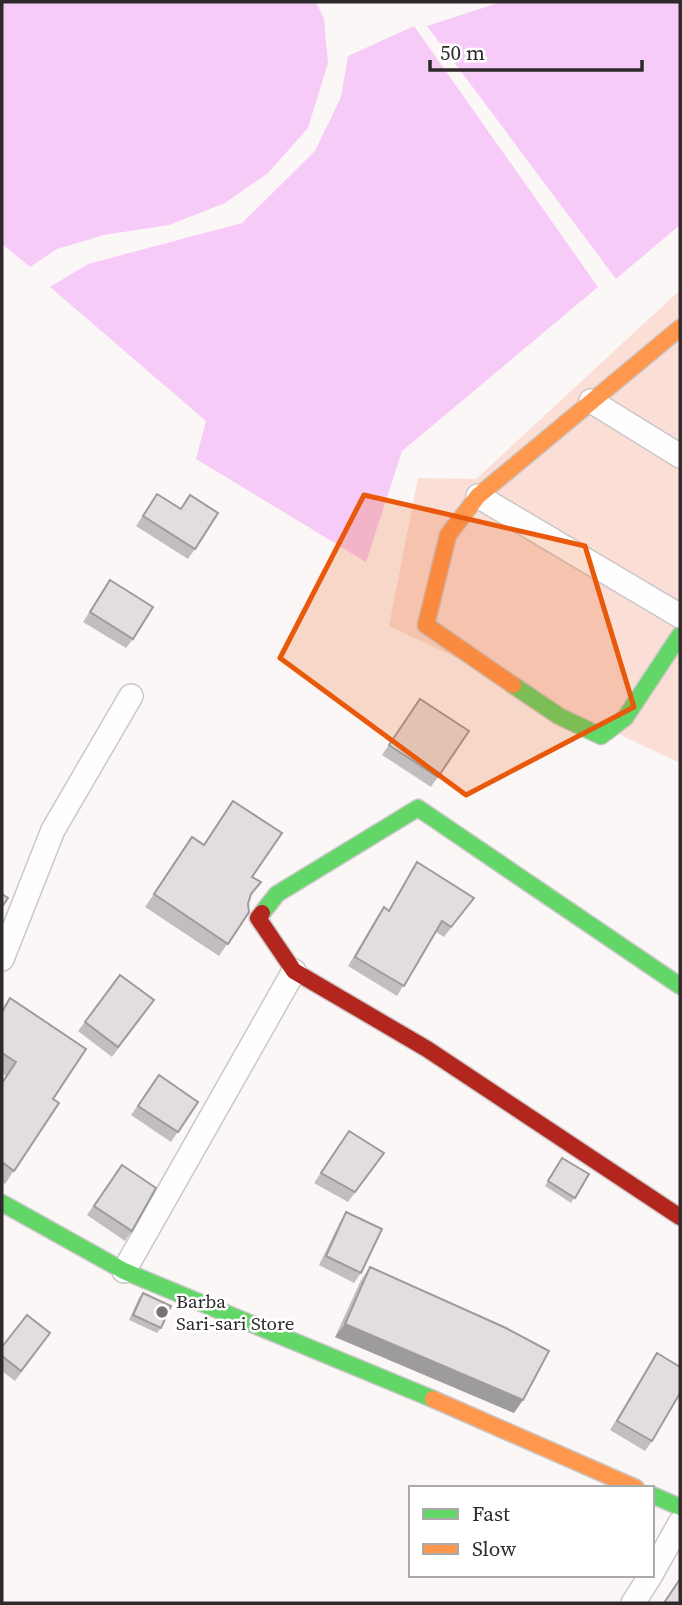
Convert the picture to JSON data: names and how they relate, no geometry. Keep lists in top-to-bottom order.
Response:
{
  "places": ["Barba Sari-sari Store"],
  "legend": ["Fast", "Slow"],
  "scale_bar": "50 m"
}
